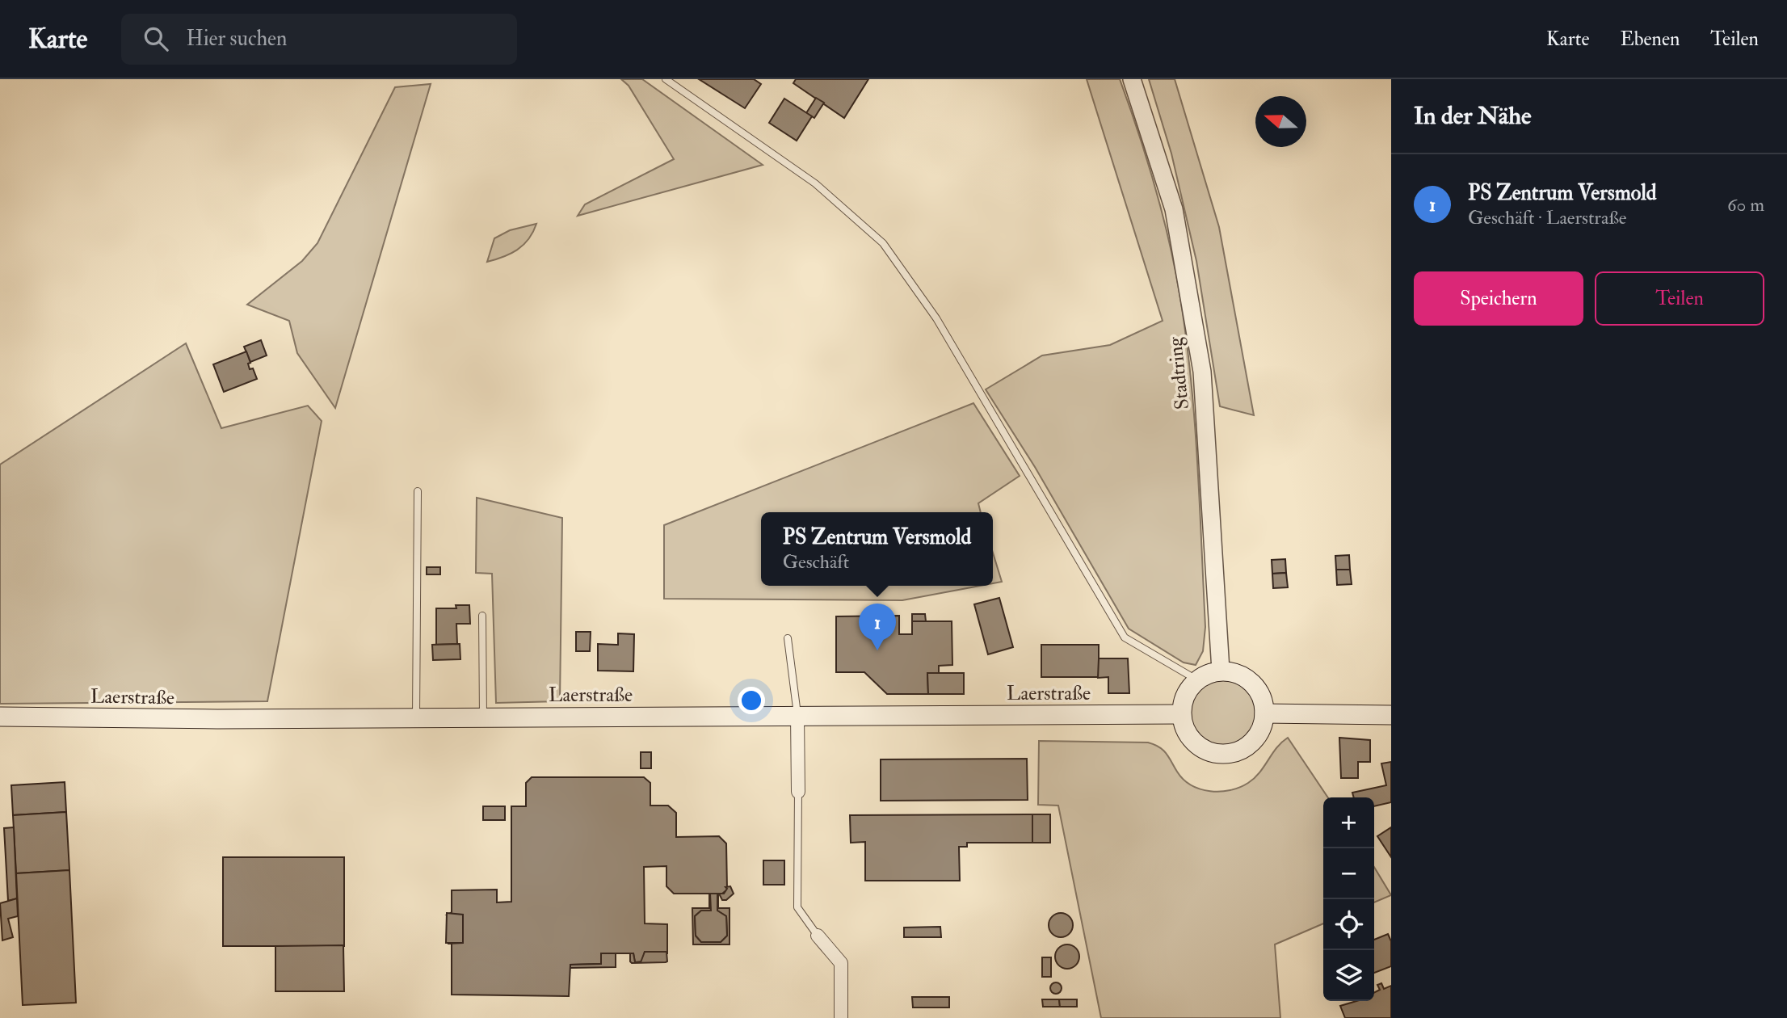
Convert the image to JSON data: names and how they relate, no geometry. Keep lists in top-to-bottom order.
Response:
{
  "streets": {
    "main road": ["Laerstraße"],
    "street": ["Stadtring"]
  },
  "crossings": [
    ["Stadtring", "Laerstraße"]
  ],
  "north": "left",
  "page": {
    "header": "Karte",
    "search": "Hier suchen",
    "nav": ["Karte", "Ebenen", "Teilen"],
    "heading": "In der Nähe",
    "list": [
      {
        "mark": "1",
        "name": "PS Zentrum Versmold",
        "note": "Geschäft · Laerstraße",
        "value": "60 m"
      }
    ],
    "buttons": ["Speichern", "Teilen"],
    "popup": ["PS Zentrum Versmold", "Geschäft"],
    "pins": "1",
    "map_buttons": ["+", "−"]
  }
}
